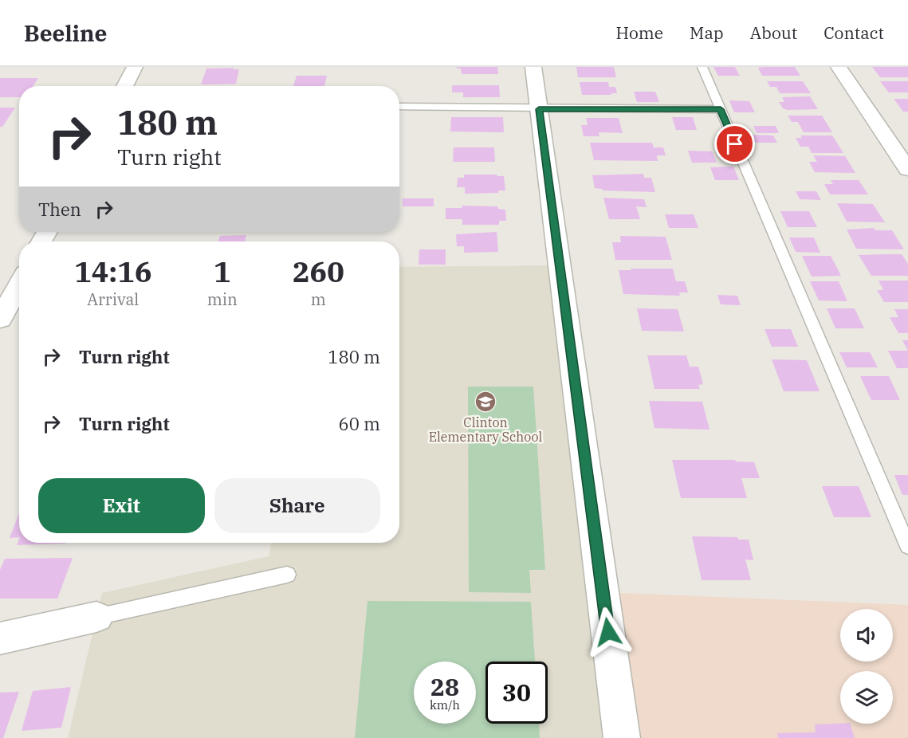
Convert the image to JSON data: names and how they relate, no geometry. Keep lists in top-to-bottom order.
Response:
{
  "places": {
    "school or university": ["Clinton Elementary School"]
  },
  "page": {
    "header": "Beeline",
    "nav": [
      "Home",
      "Map",
      "About",
      "Contact"
    ],
    "turn": ["180 m", "Turn right"],
    "then": "Then",
    "eta": [
      "14:16",
      "Arrival",
      "1",
      "min",
      "260",
      "m"
    ],
    "list": [
      {
        "name": "Turn right",
        "value": "180 m"
      },
      {
        "name": "Turn right",
        "value": "60 m"
      }
    ],
    "buttons": ["Exit", "Share"],
    "speed": "28 km/h",
    "limit": "30"
  }
}
